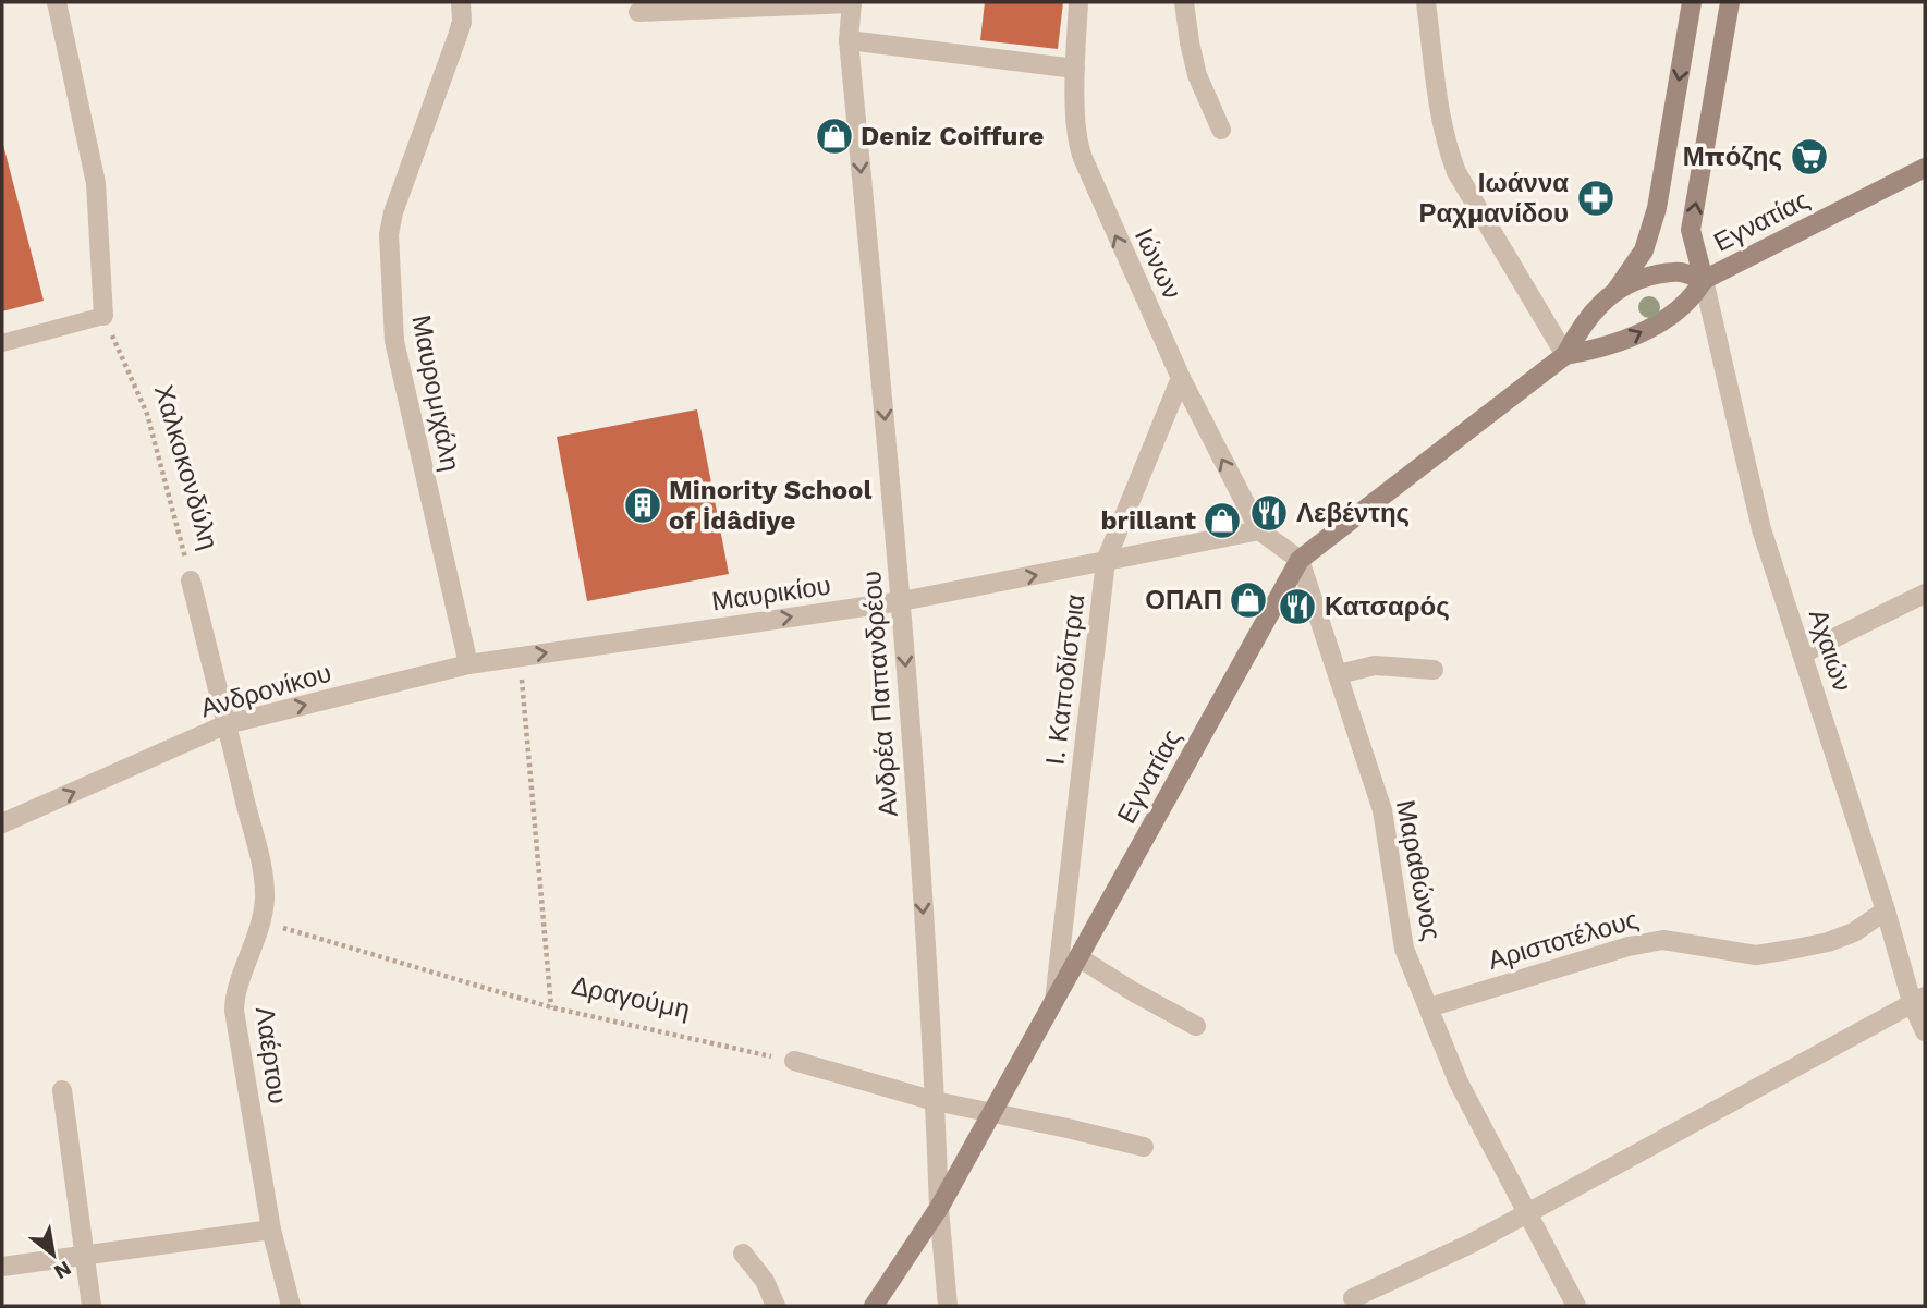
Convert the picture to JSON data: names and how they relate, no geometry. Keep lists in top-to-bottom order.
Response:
{
  "streets": {
    "main road": ["Εγνατίας"],
    "street": [
      "Ιώνων",
      "Μαυρομιχάλη",
      "Χαλκοκονδύλη",
      "Μαυρικίου",
      "Αχαιών",
      "Ι. Καποδίστρια",
      "Ανδρονίκου",
      "Ανδρέα Παπανδρέου",
      "Μαραθώνος",
      "Αριστοτέλους",
      "Λαέρτου"
    ],
    "path": ["Δραγούμη"]
  },
  "crossings": [
    ["Εγνατίας", "Αχαιών"],
    ["Εγνατίας", "Ι. Καποδίστρια"],
    ["Εγνατίας", "Ανδρέα Παπανδρέου"],
    ["Εγνατίας", "Μαραθώνος"],
    ["Ιώνων", "Μαυρικίου"],
    ["Ιώνων", "Ι. Καποδίστρια"],
    ["Μαυρομιχάλη", "Μαυρικίου"],
    ["Μαυρομιχάλη", "Ανδρονίκου"],
    ["Χαλκοκονδύλη", "Ανδρονίκου"],
    ["Χαλκοκονδύλη", "Λαέρτου"],
    ["Μαυρικίου", "Ι. Καποδίστρια"],
    ["Μαυρικίου", "Ανδρονίκου"],
    ["Μαυρικίου", "Ανδρέα Παπανδρέου"],
    ["Αχαιών", "Αριστοτέλους"],
    ["Ανδρονίκου", "Λαέρτου"],
    ["Μαραθώνος", "Αριστοτέλους"],
    ["Δραγούμη", "Λαέρτου"]
  ],
  "one_way": [
    "Ιώνων",
    "Μαυρικίου",
    "Ανδρονίκου",
    "Ανδρέα Παπανδρέου"
  ],
  "places": {
    "shop": ["Deniz Coiffure", "brillant", "ΟΠΑΠ"],
    "supermarket": ["Μπόζης"],
    "pharmacy": ["Ιωάννα Ραχμανίδου"],
    "building": ["Minority School of İdâdiye"],
    "restaurant": ["Λεβέντης", "Κατσαρός"]
  },
  "north": "bottom right"
}
